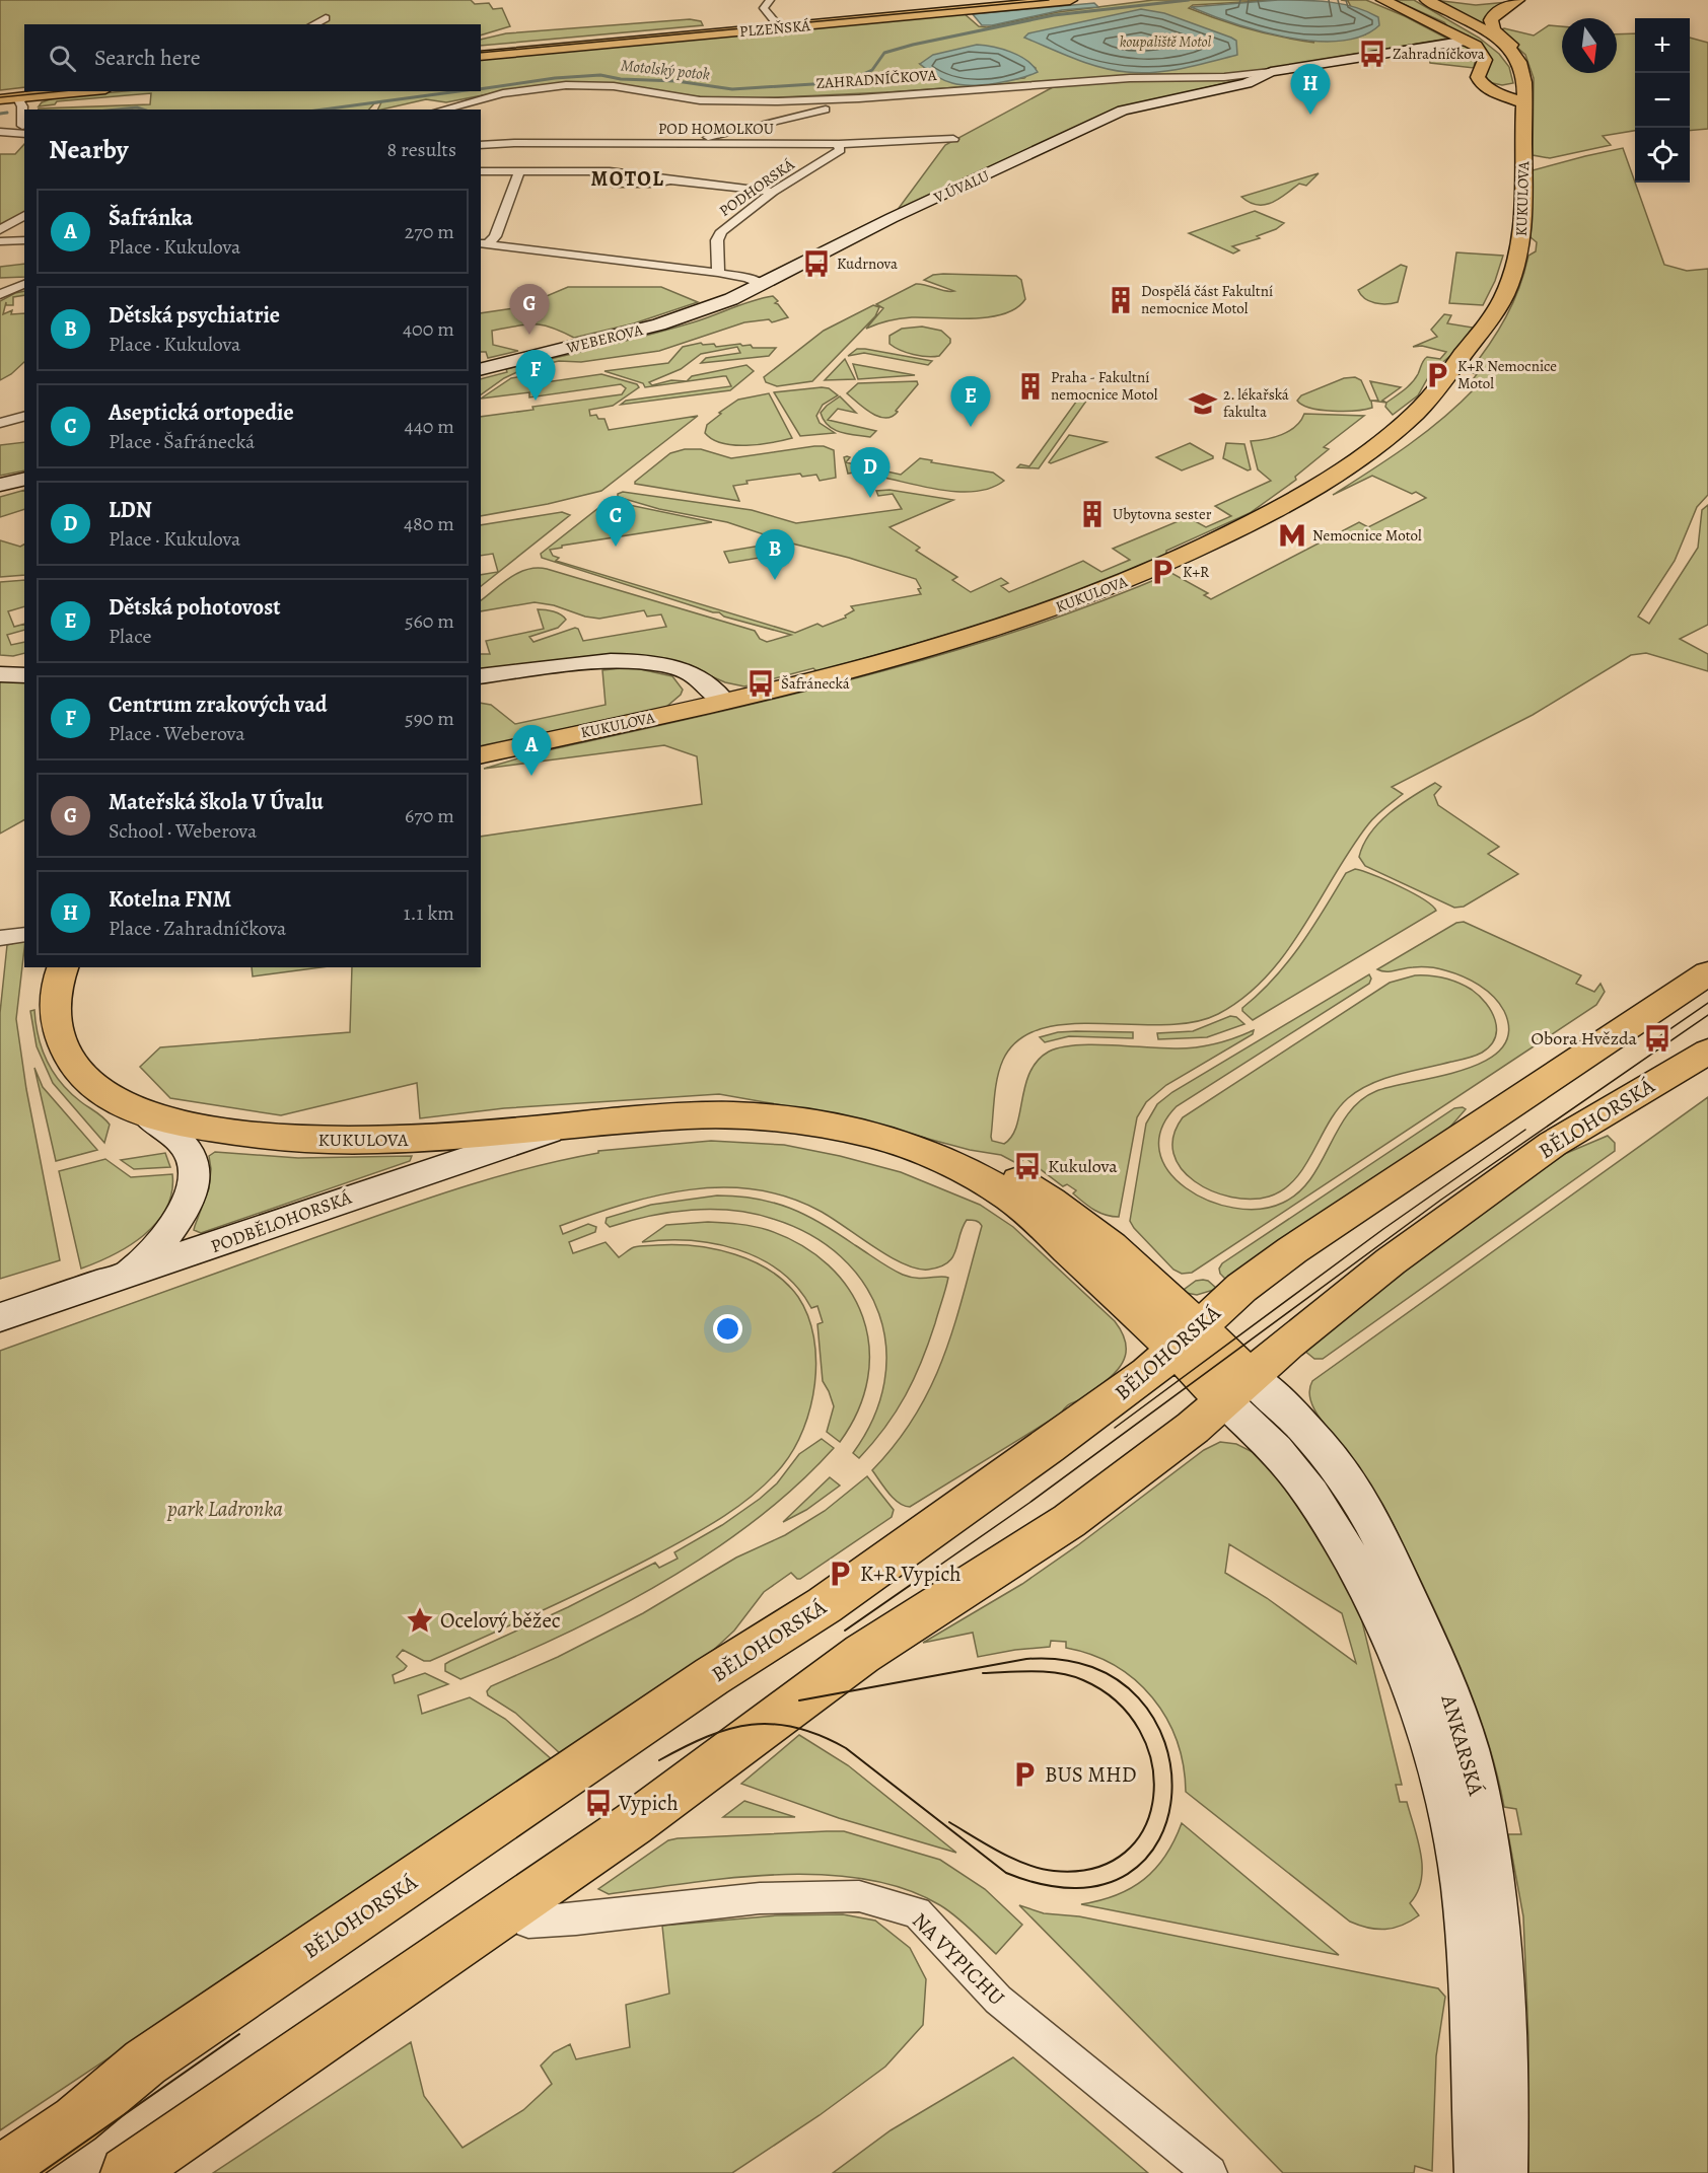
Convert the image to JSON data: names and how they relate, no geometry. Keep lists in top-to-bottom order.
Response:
{
  "streets": {
    "main road": ["PLZEŇSKÁ", "KUKULOVA", "BĚLOHORSKÁ"],
    "street": [
      "ZAHRADNÍČKOVA",
      "POD HOMOLKOU",
      "V ÚVALU",
      "PODHORSKÁ",
      "WEBEROVA",
      "PODBĚLOHORSKÁ",
      "ANKARSKÁ",
      "NA VYPICHU"
    ]
  },
  "crossings": [
    ["ZAHRADNÍČKOVA", "V ÚVALU"],
    ["POD HOMOLKOU", "PODHORSKÁ"],
    ["V ÚVALU", "WEBEROVA"],
    ["KUKULOVA", "BĚLOHORSKÁ"],
    ["KUKULOVA", "PODBĚLOHORSKÁ"],
    ["KUKULOVA", "ANKARSKÁ"],
    ["BĚLOHORSKÁ", "ANKARSKÁ"],
    ["BĚLOHORSKÁ", "NA VYPICHU"]
  ],
  "districts": ["MOTOL"],
  "water": ["Motolský potok"],
  "parks": ["koupaliště Motol", "park Ladronka"],
  "places": {
    "bus stop": [
      "Zahradníčkova",
      "Kudrnova",
      "Šafránecká",
      "Obora Hvězda",
      "Kukulova",
      "Vypich"
    ],
    "building": ["Dospělá část Fakultní nemocnice Motol", "Praha - Fakultní nemocnice Motol", "Ubytovna sester"],
    "parking": [
      "K+R Nemocnice Motol",
      "K+R",
      "K+R Vypich",
      "BUS MHD"
    ],
    "school or university": ["2. lékařská fakulta"],
    "metro station": ["Nemocnice Motol"],
    "place": ["Ocelový běžec"]
  },
  "north": "bottom",
  "page": {
    "map_buttons": ["+", "−"],
    "search": "Search here",
    "pins": [
      "H",
      "G",
      "F",
      "E",
      "D",
      "C",
      "B",
      "A"
    ],
    "heading": ["Nearby", "8 results"],
    "list": [
      {
        "mark": "A",
        "name": "Šafránka",
        "note": "Place · Kukulova",
        "value": "270 m"
      },
      {
        "mark": "B",
        "name": "Dětská psychiatrie",
        "note": "Place · Kukulova",
        "value": "400 m"
      },
      {
        "mark": "C",
        "name": "Aseptická ortopedie",
        "note": "Place · Šafránecká",
        "value": "440 m"
      },
      {
        "mark": "D",
        "name": "LDN",
        "note": "Place · Kukulova",
        "value": "480 m"
      },
      {
        "mark": "E",
        "name": "Dětská pohotovost",
        "note": "Place",
        "value": "560 m"
      },
      {
        "mark": "F",
        "name": "Centrum zrakových vad",
        "note": "Place · Weberova",
        "value": "590 m"
      },
      {
        "mark": "G",
        "name": "Mateřská škola V Úvalu",
        "note": "School · Weberova",
        "value": "670 m"
      },
      {
        "mark": "H",
        "name": "Kotelna FNM",
        "note": "Place · Zahradníčkova",
        "value": "1.1 km"
      }
    ]
  }
}
